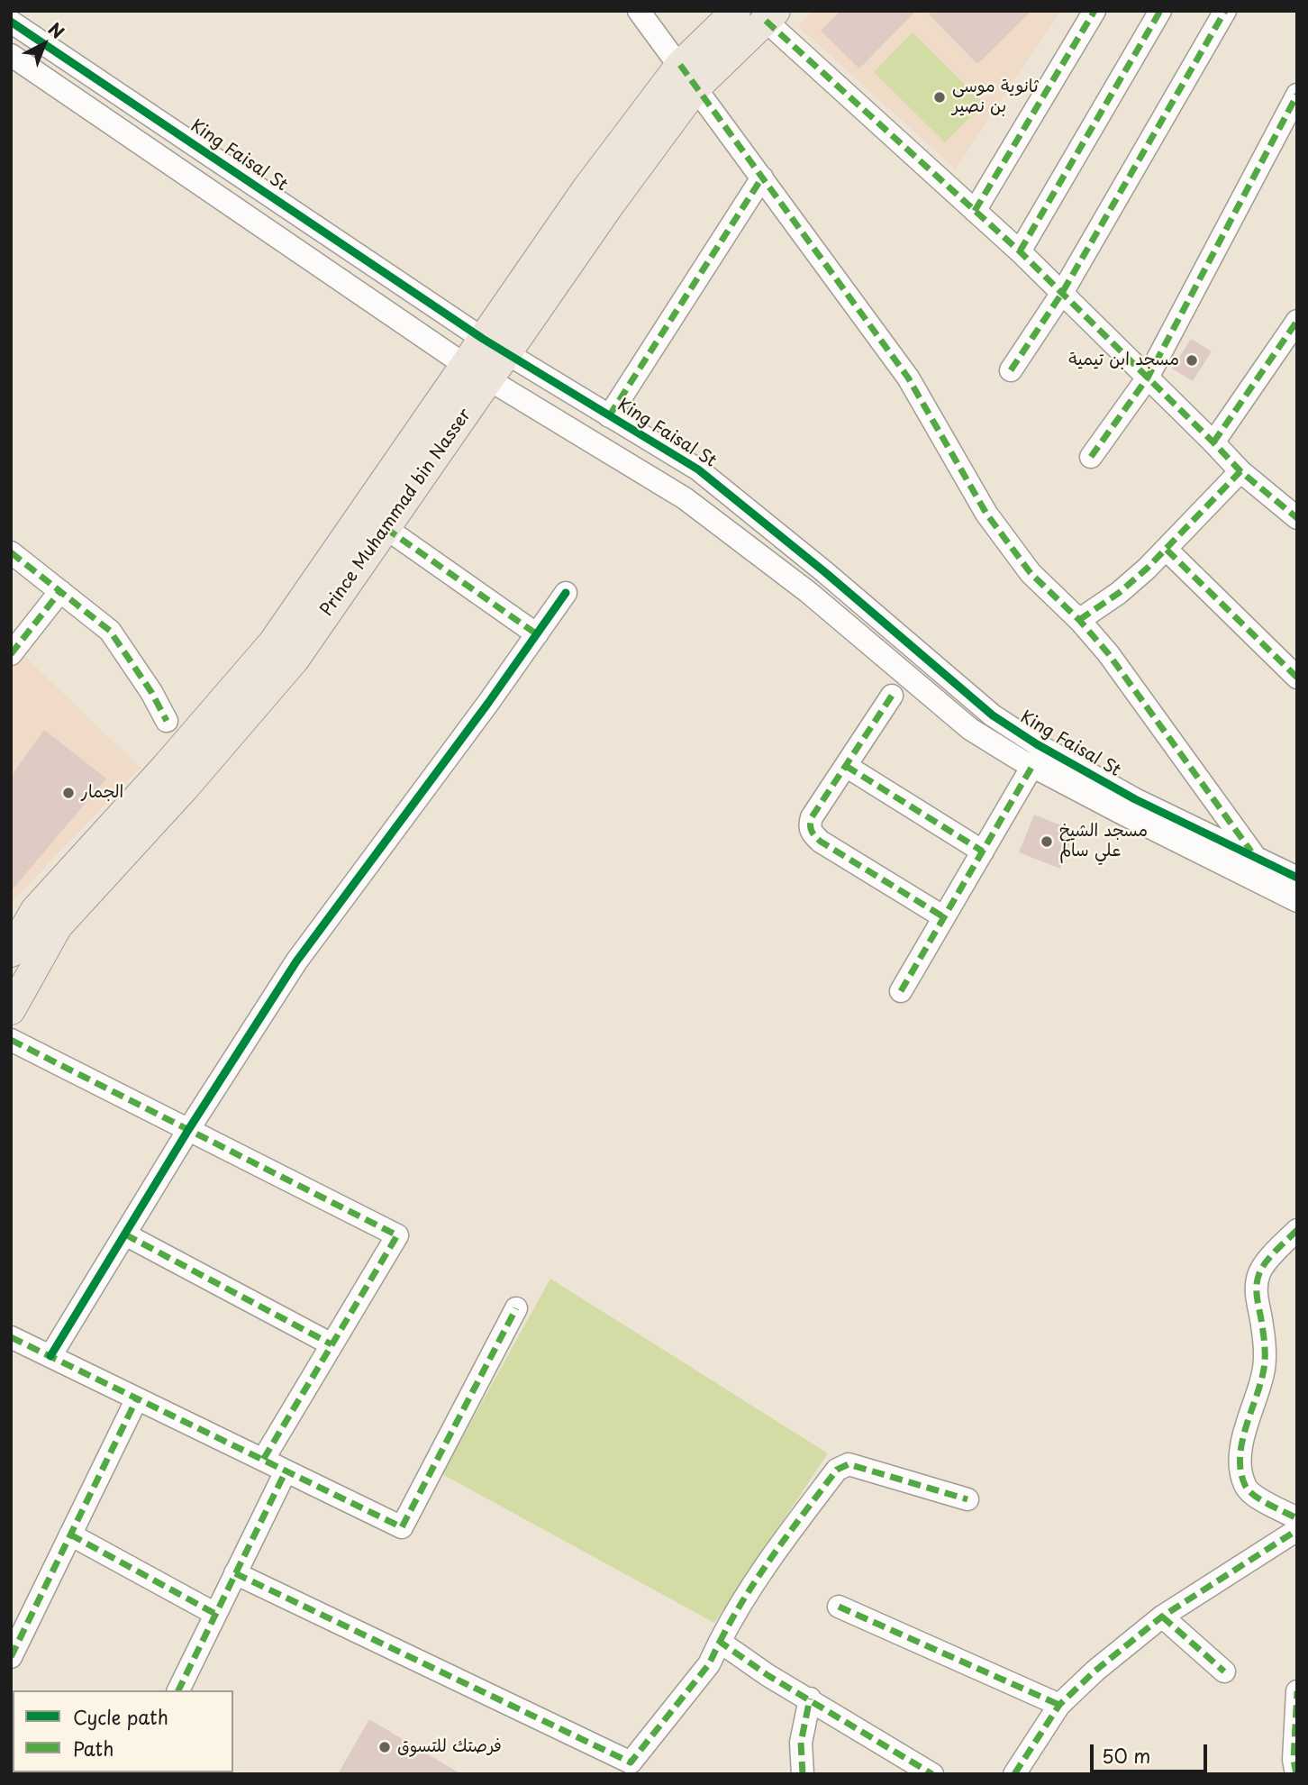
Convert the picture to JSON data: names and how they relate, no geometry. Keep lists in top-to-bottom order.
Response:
{
  "streets": {
    "main road": ["Prince Muhammad bin Nasser"],
    "street": ["King Faisal St"]
  },
  "crossings": [
    ["King Faisal St", "Prince Muhammad bin Nasser"]
  ],
  "places": [
    "ثانوية موسى بن نصير",
    "مسجد ابن تيمية",
    "الجمار",
    "مسجد الشيخ علي سالم",
    "فرصتك للتسوق"
  ],
  "legend": ["Cycle path", "Path"],
  "scale_bar": "50 m",
  "north": "top right"
}
